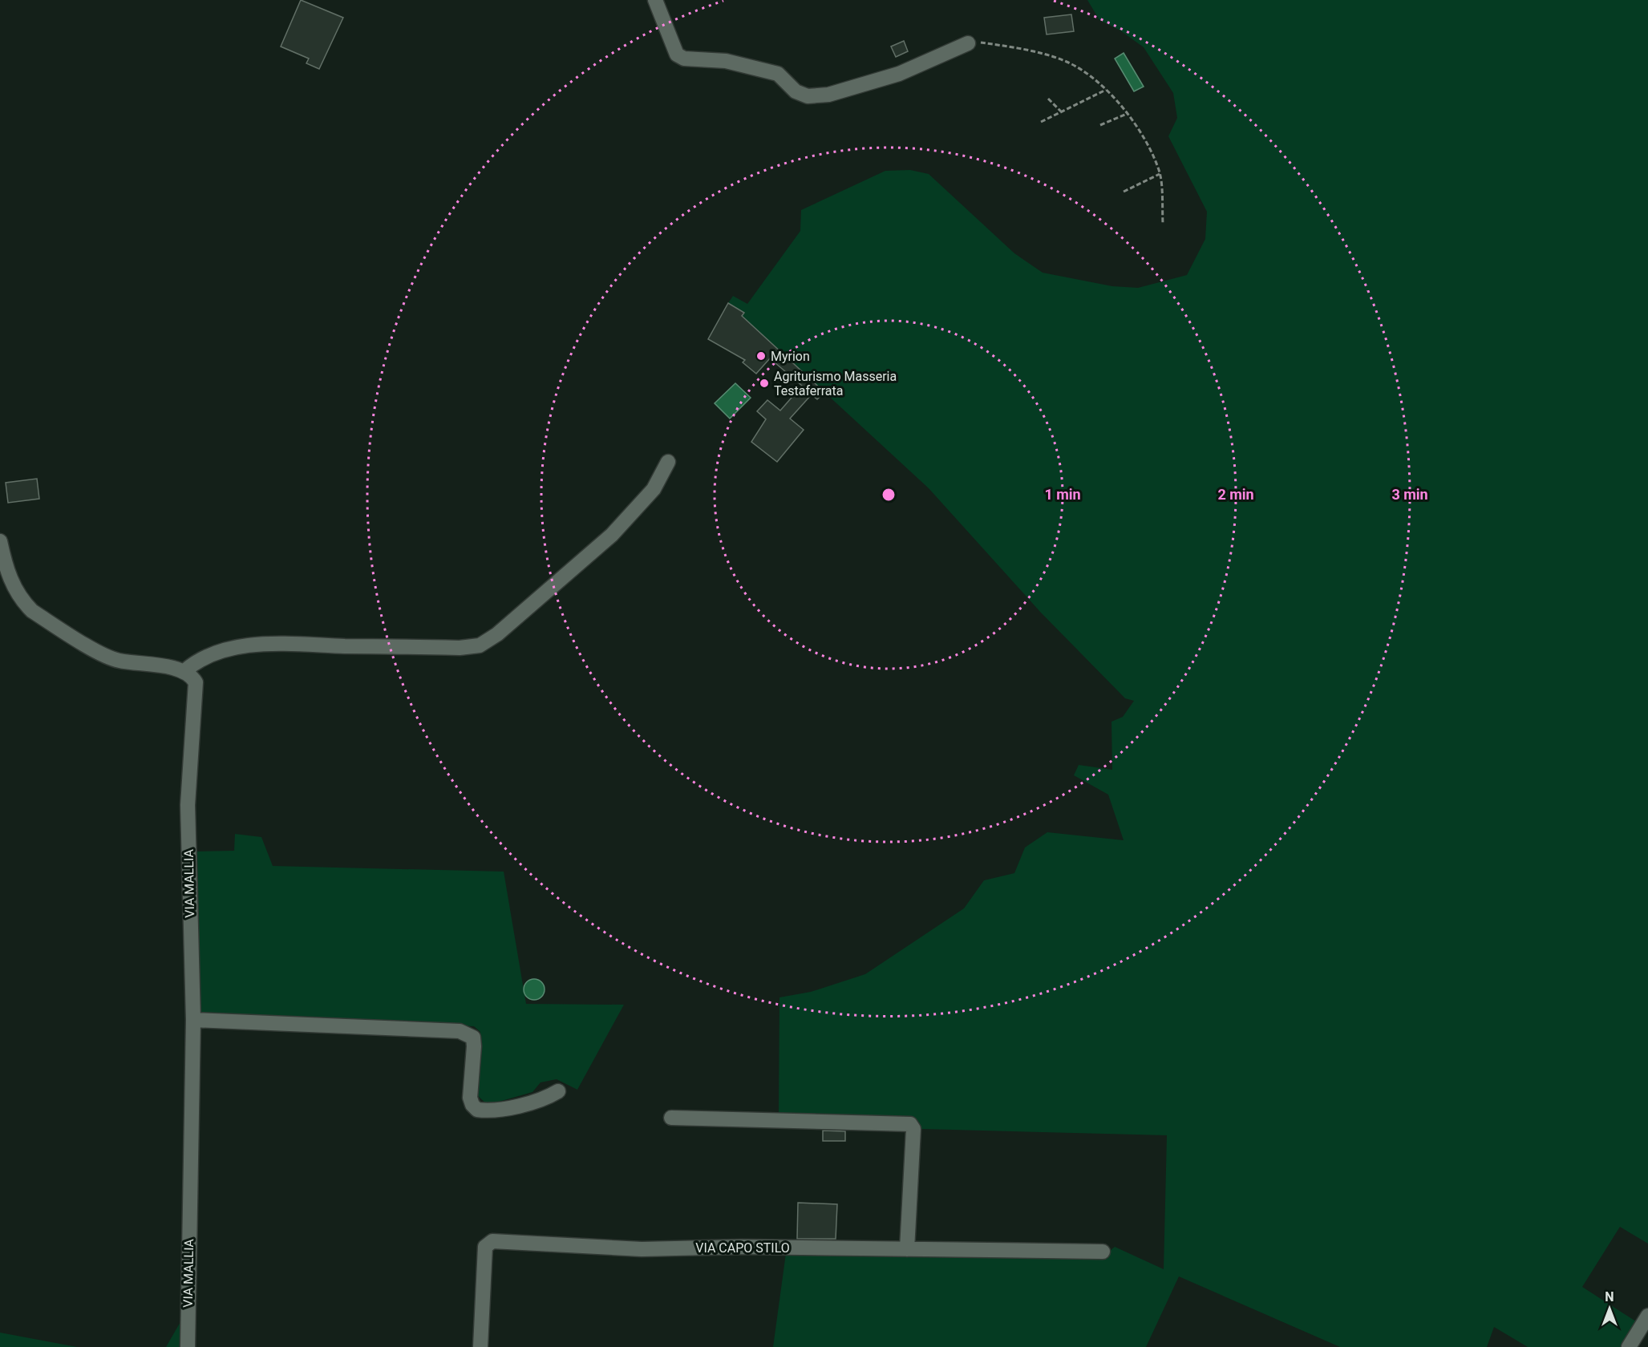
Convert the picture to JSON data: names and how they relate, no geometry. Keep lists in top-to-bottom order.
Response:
{
  "streets": {
    "street": ["VIA MALLIA", "VIA CAPO STILO"]
  },
  "places": ["Myrion", "Agriturismo Masseria Testaferrata"],
  "north": "top",
  "rings": ["1 min", "2 min", "3 min"]
}
